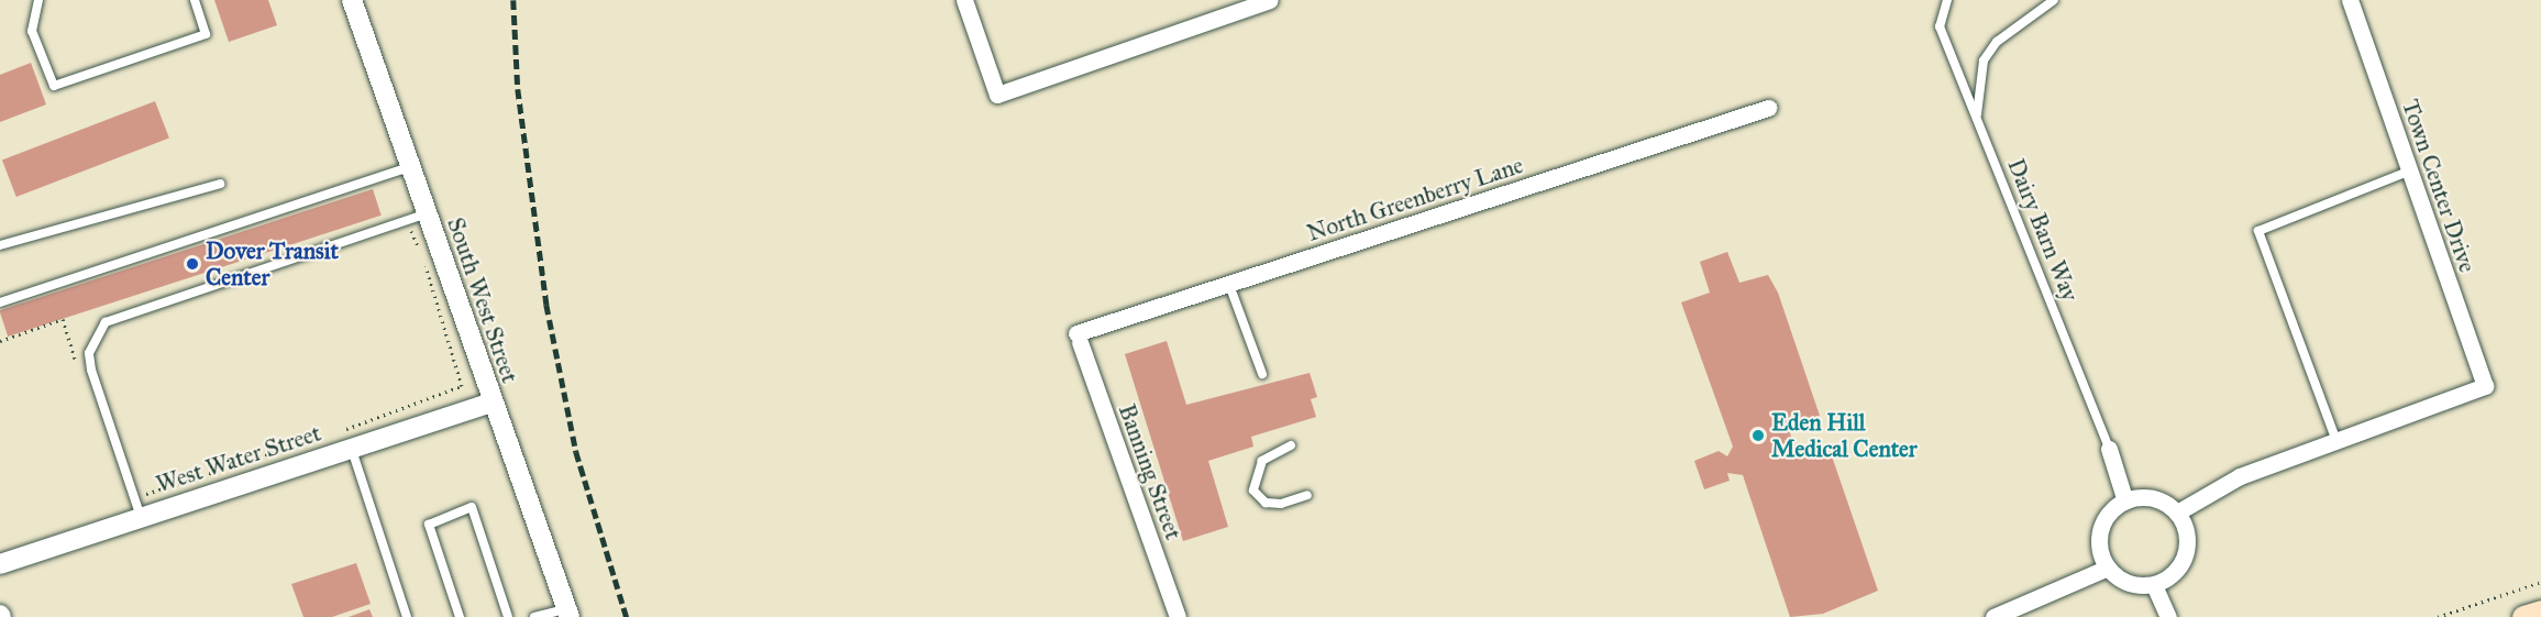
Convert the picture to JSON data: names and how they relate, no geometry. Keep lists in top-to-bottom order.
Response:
{
  "streets": {
    "street": [
      "Town Center Drive",
      "North Greenberry Lane",
      "South West Street",
      "West Water Street",
      "Banning Street"
    ],
    "lane": ["Dairy Barn Way"]
  },
  "crossings": [
    ["North Greenberry Lane", "Banning Street"],
    ["South West Street", "West Water Street"]
  ],
  "places": ["Dover Transit Center", "Eden Hill Medical Center"]
}
